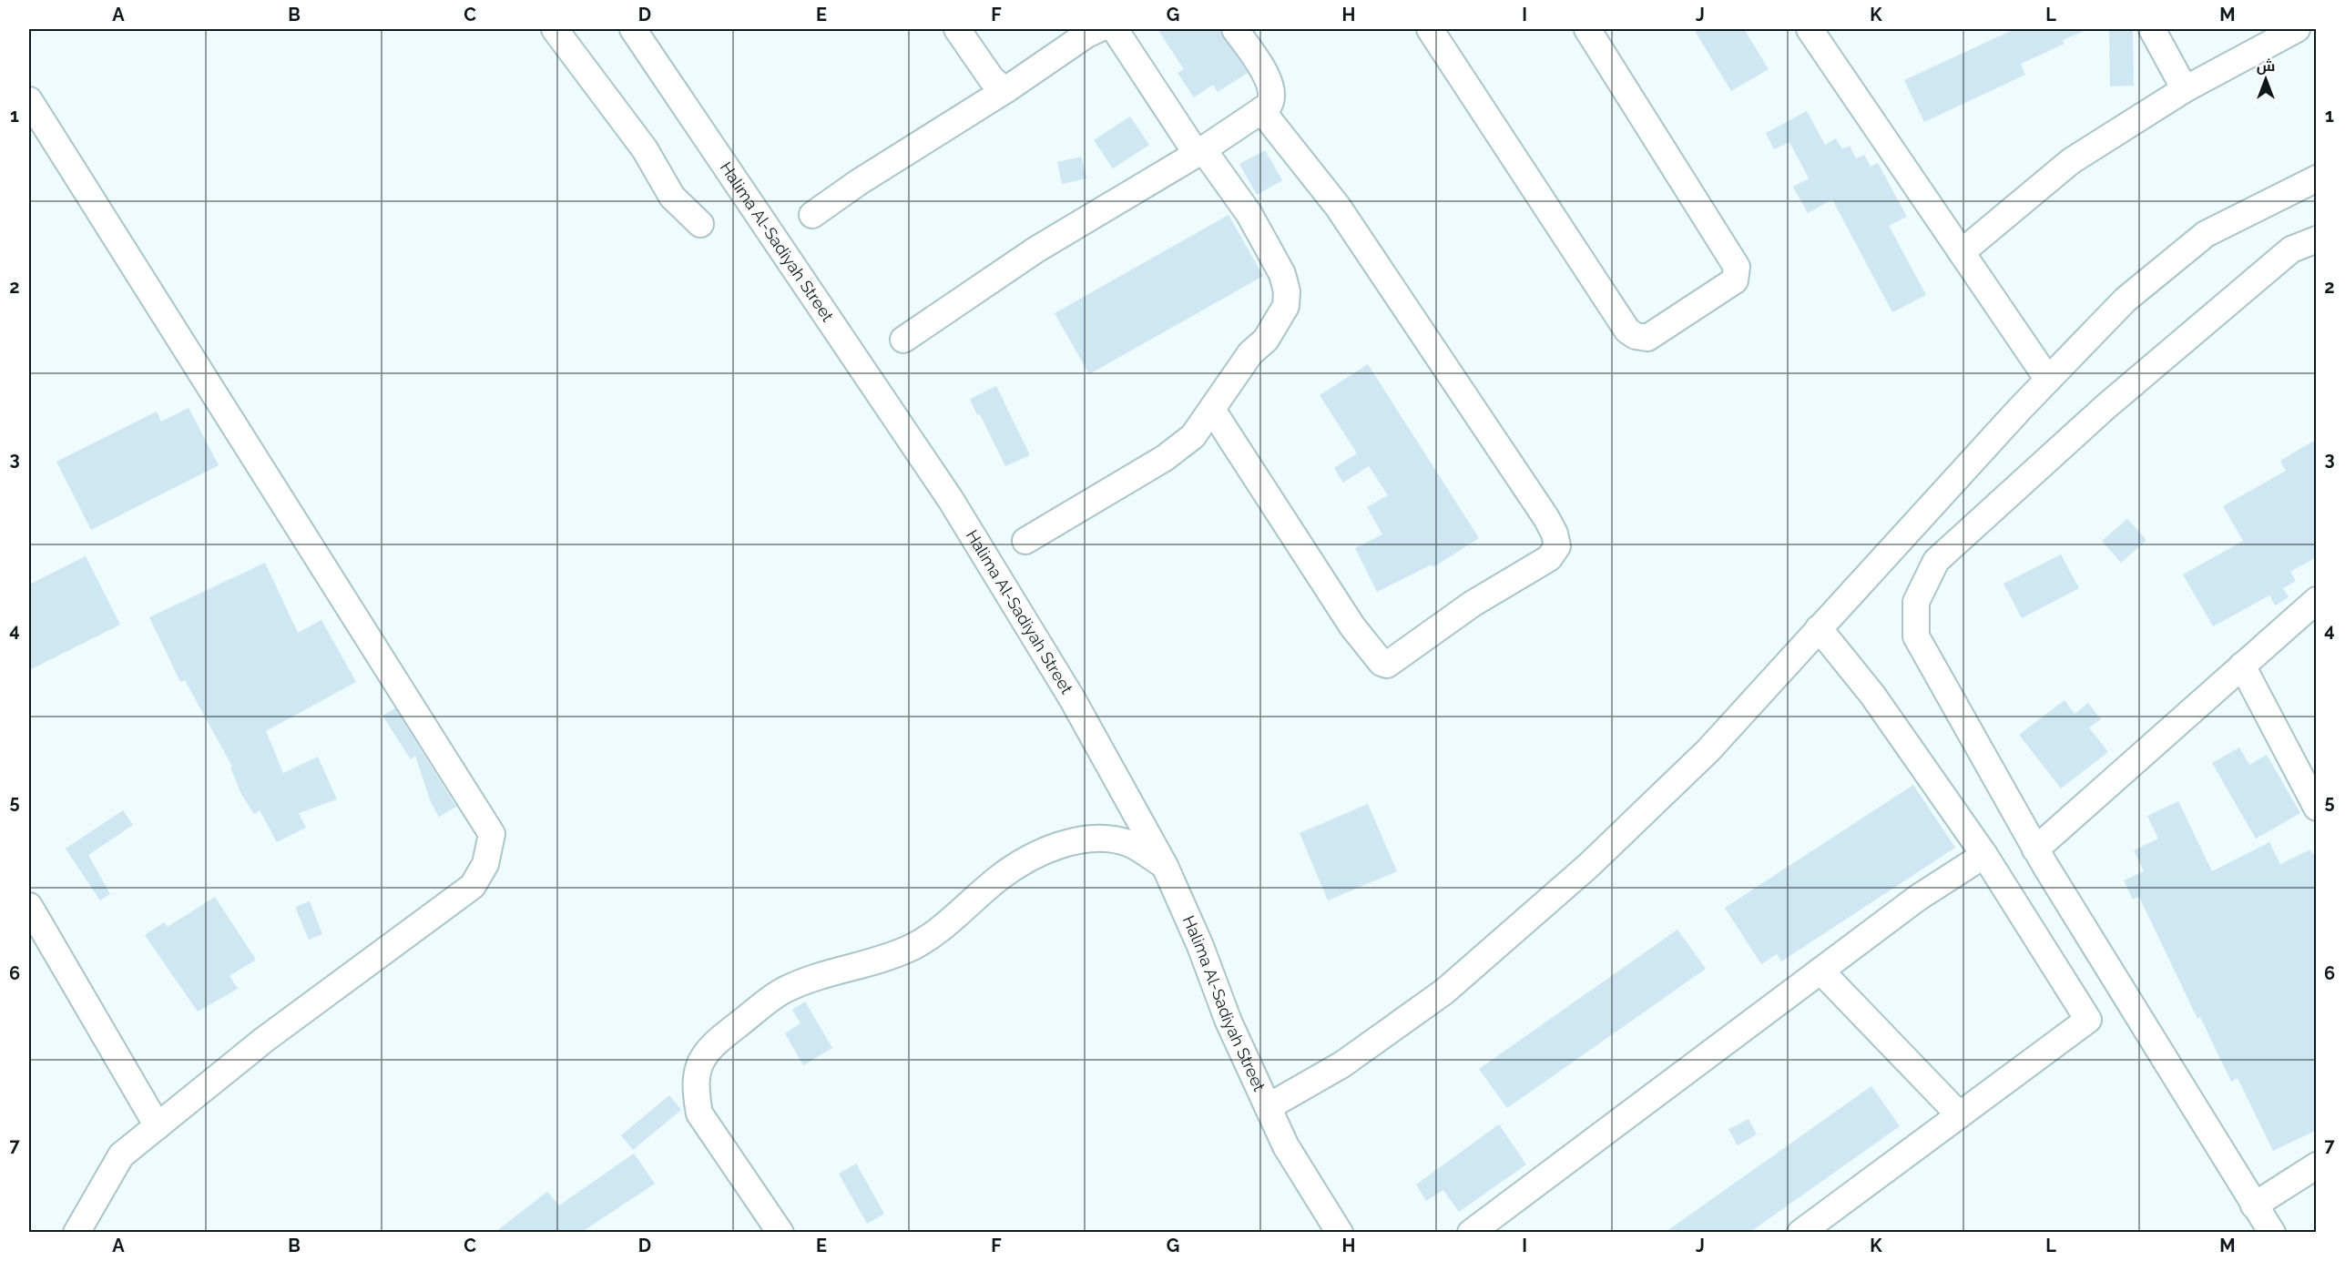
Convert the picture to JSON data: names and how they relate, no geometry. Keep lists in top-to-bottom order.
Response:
{
  "streets": {
    "street": ["Halima Al-Sadiyah Street"]
  },
  "north": "top",
  "grid": {
    "columns": [
      "A",
      "B",
      "C",
      "D",
      "E",
      "F",
      "G",
      "H",
      "I",
      "J",
      "K",
      "L",
      "M"
    ],
    "rows": [
      "1",
      "2",
      "3",
      "4",
      "5",
      "6",
      "7"
    ]
  }
}
